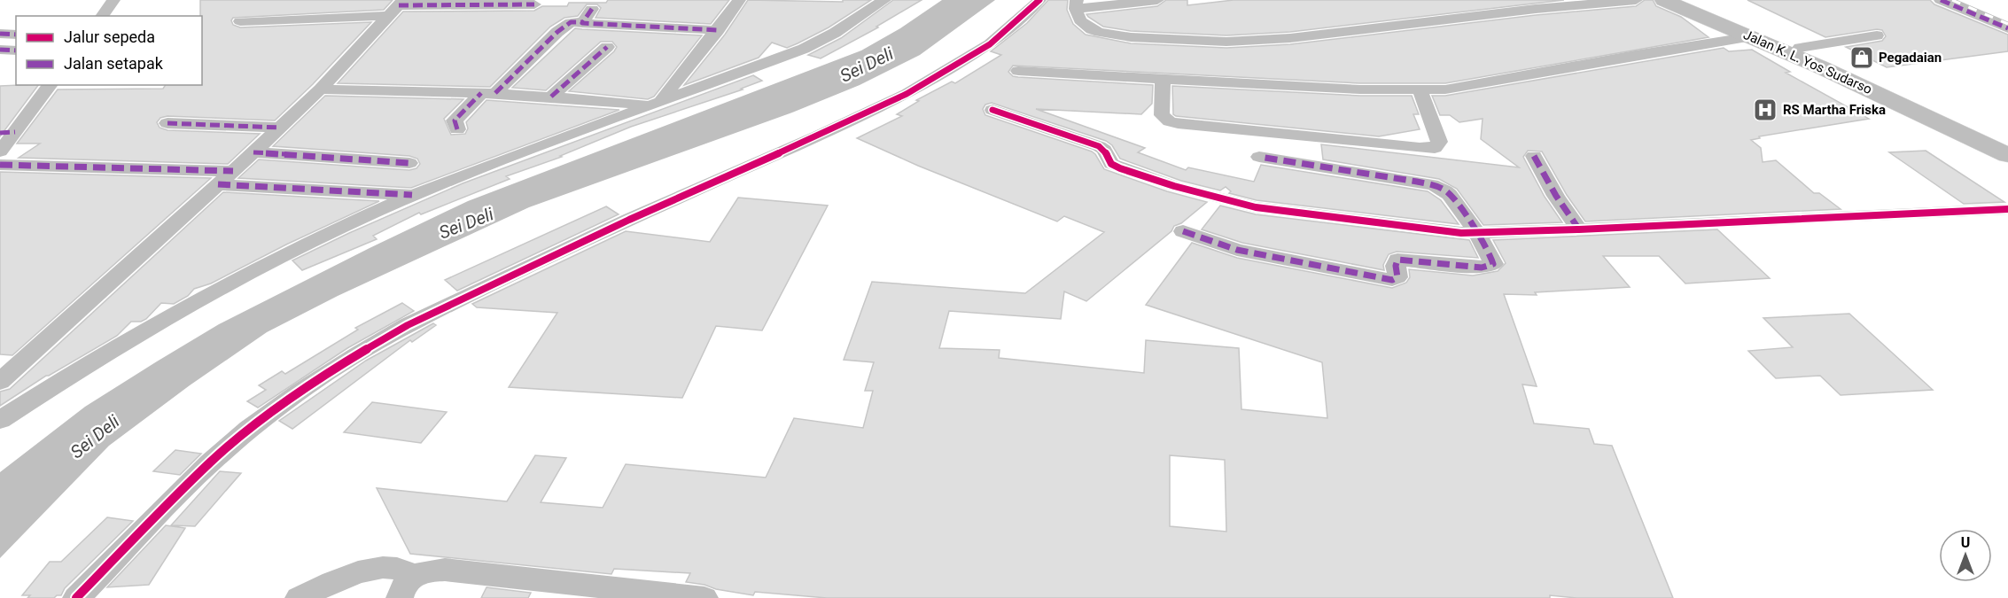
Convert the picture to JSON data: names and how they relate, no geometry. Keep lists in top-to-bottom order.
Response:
{
  "streets": {
    "highway": ["Jalan K. L. Yos Sudarso"]
  },
  "water": ["Sei Deli"],
  "places": {
    "shop": ["Pegadaian"],
    "hospital": ["RS Martha Friska"]
  },
  "legend": ["Jalur sepeda", "Jalan setapak"],
  "north": "top"
}
